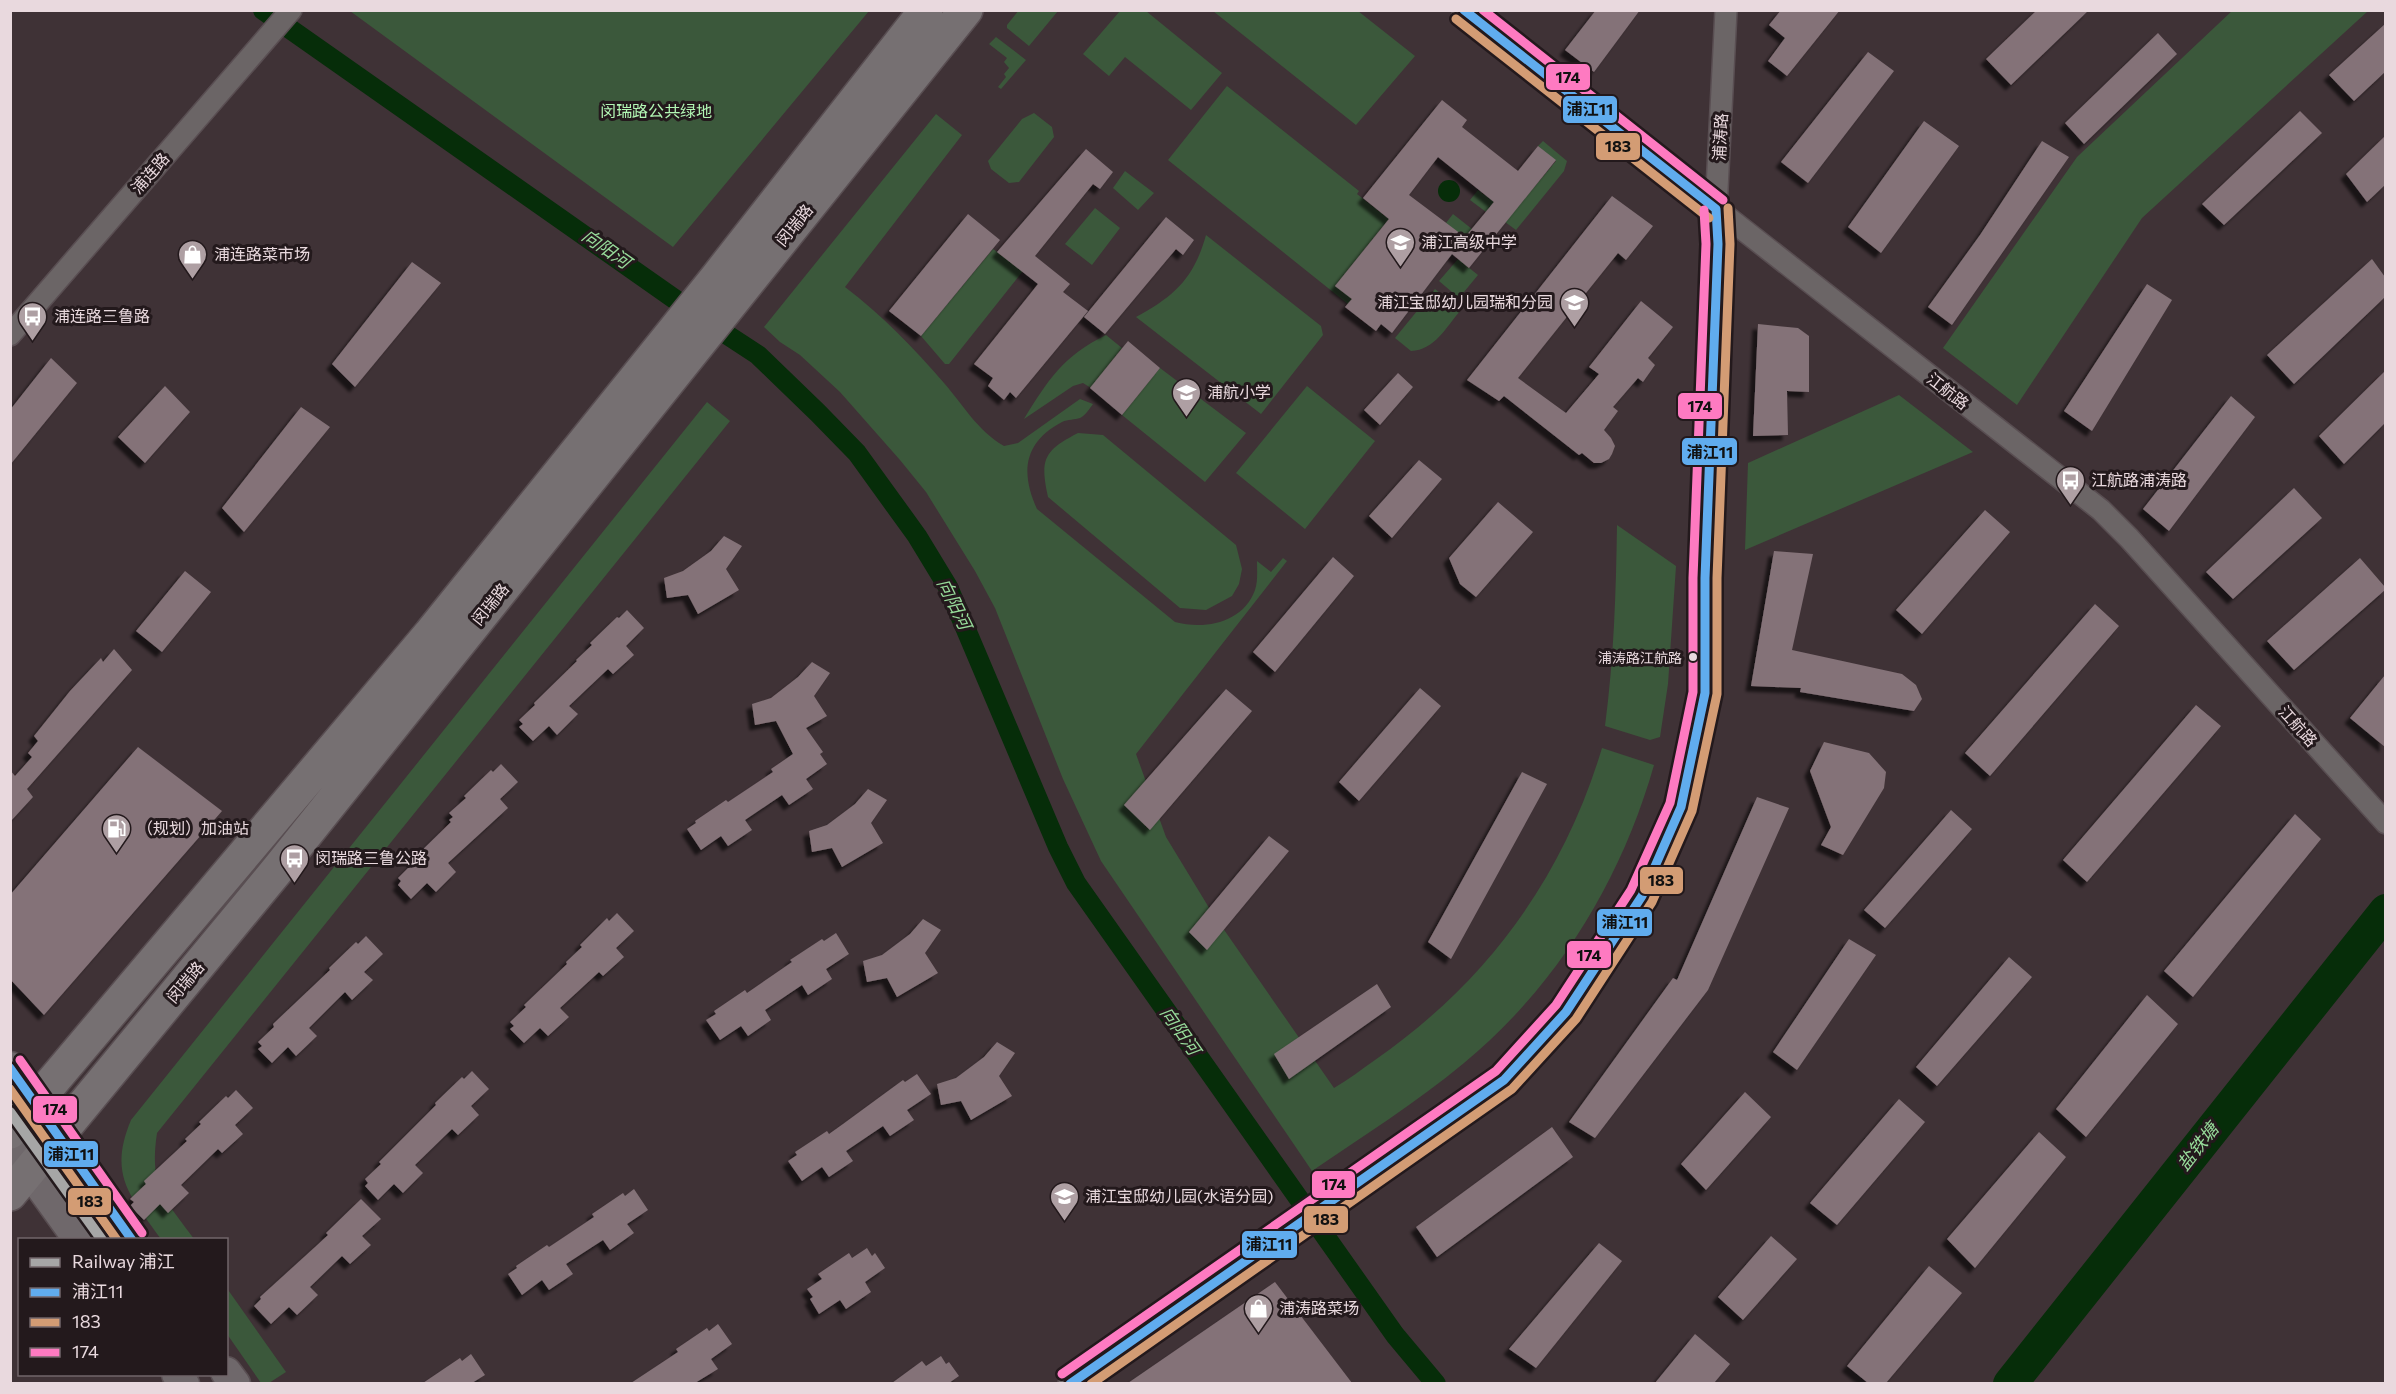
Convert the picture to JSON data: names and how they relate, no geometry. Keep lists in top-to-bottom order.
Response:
{
  "streets": {
    "main road": ["闵瑞路"],
    "street": ["浦涛路", "浦连路", "江航路"]
  },
  "crossings": [
    ["浦涛路", "江航路"]
  ],
  "water": ["向阳河", "盐铁塘"],
  "parks": ["闵瑞路公共绿地"],
  "places": {
    "school or university": [
      "浦江高级中学",
      "浦江宝邸幼儿园瑞和分园",
      "浦航小学",
      "浦江宝邸幼儿园(水语分园)"
    ],
    "shop": ["浦连路菜市场", "浦涛路菜场"],
    "bus stop": ["浦连路三鲁路", "江航路浦涛路", "闵瑞路三鲁公路"],
    "other": ["浦涛路江航路"],
    "fuel station": ["（规划）加油站"]
  },
  "lines": [
    "transit line 浦江11",
    "transit line 174",
    "transit line 183",
    "rail line 浦江"
  ],
  "legend": [
    "Railway 浦江",
    "浦江11",
    "183",
    "174"
  ]
}
